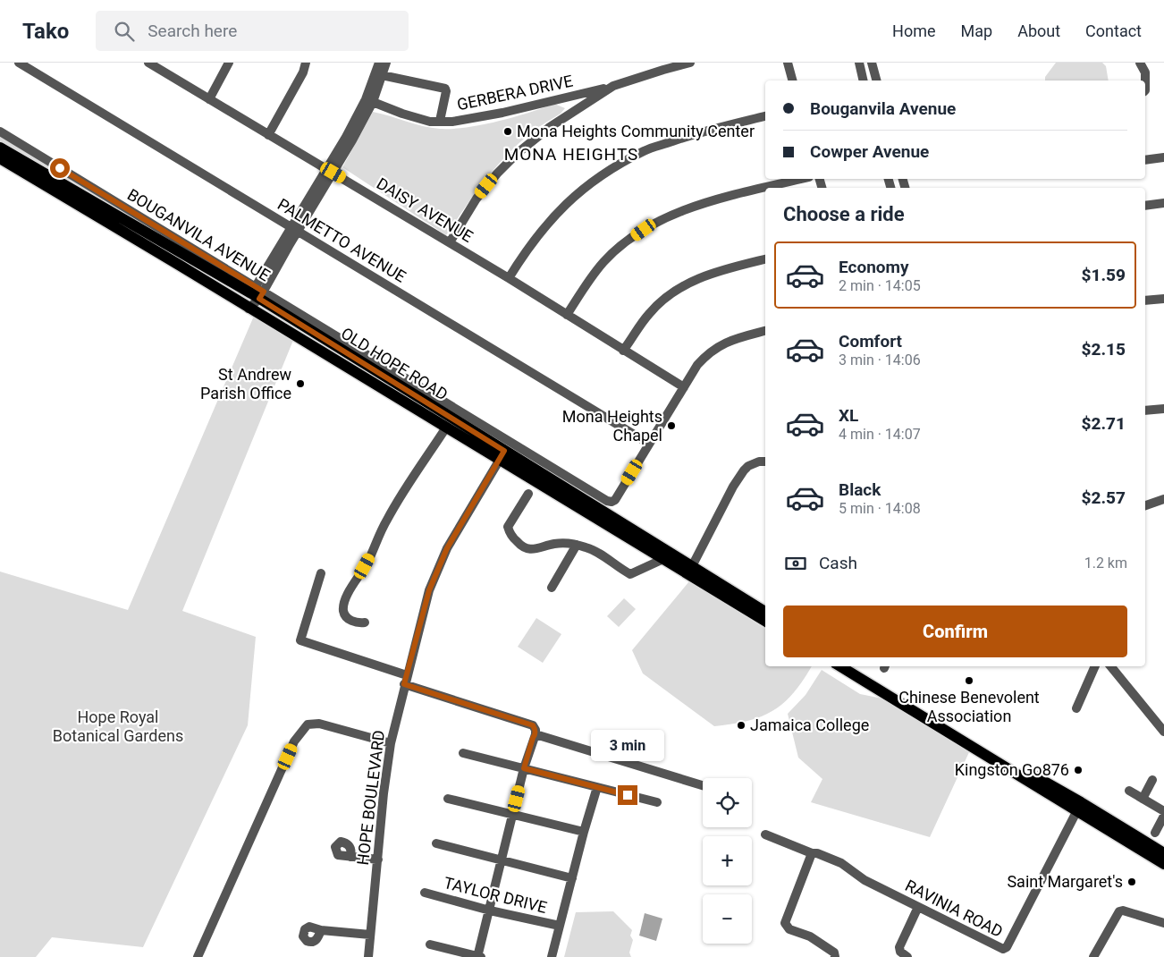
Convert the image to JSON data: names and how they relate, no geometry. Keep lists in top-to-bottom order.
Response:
{
  "streets": {
    "main road": ["OLD HOPE ROAD"],
    "street": [
      "GERBERA DRIVE",
      "DAISY AVENUE",
      "BOUGANVILA AVENUE",
      "PALMETTO AVENUE",
      "HOPE BOULEVARD",
      "TAYLOR DRIVE",
      "RAVINIA ROAD"
    ]
  },
  "crossings": [
    ["GERBERA DRIVE", "DAISY AVENUE"],
    ["BOUGANVILA AVENUE", "PALMETTO AVENUE"],
    ["BOUGANVILA AVENUE", "OLD HOPE ROAD"],
    ["OLD HOPE ROAD", "HOPE BOULEVARD"]
  ],
  "districts": ["MONA HEIGHTS"],
  "parks": ["Hope Royal Botanical Gardens"],
  "places": [
    "Mona Heights Community Center",
    "St Andrew Parish Office",
    "Mona Heights Chapel",
    "Chinese Benevolent Association",
    "Jamaica College",
    "Kingston Go876",
    "Saint Margaret's"
  ],
  "page": {
    "header": "Tako",
    "search": "Search here",
    "nav": [
      "Home",
      "Map",
      "About",
      "Contact"
    ],
    "banner": ["Bouganvila Avenue", "Cowper Avenue"],
    "heading": "Choose a ride",
    "list": [
      {
        "name": "Economy",
        "note": "2 min · 14:05",
        "value": "$1.59"
      },
      {
        "name": "Comfort",
        "note": "3 min · 14:06",
        "value": "$2.15"
      },
      {
        "name": "XL",
        "note": "4 min · 14:07",
        "value": "$2.71"
      },
      {
        "name": "Black",
        "note": "5 min · 14:08",
        "value": "$2.57"
      }
    ],
    "pay": ["Cash", "1.2 km"],
    "buttons": "Confirm",
    "bubble": "3 min",
    "map_buttons": ["+", "−"]
  }
}
